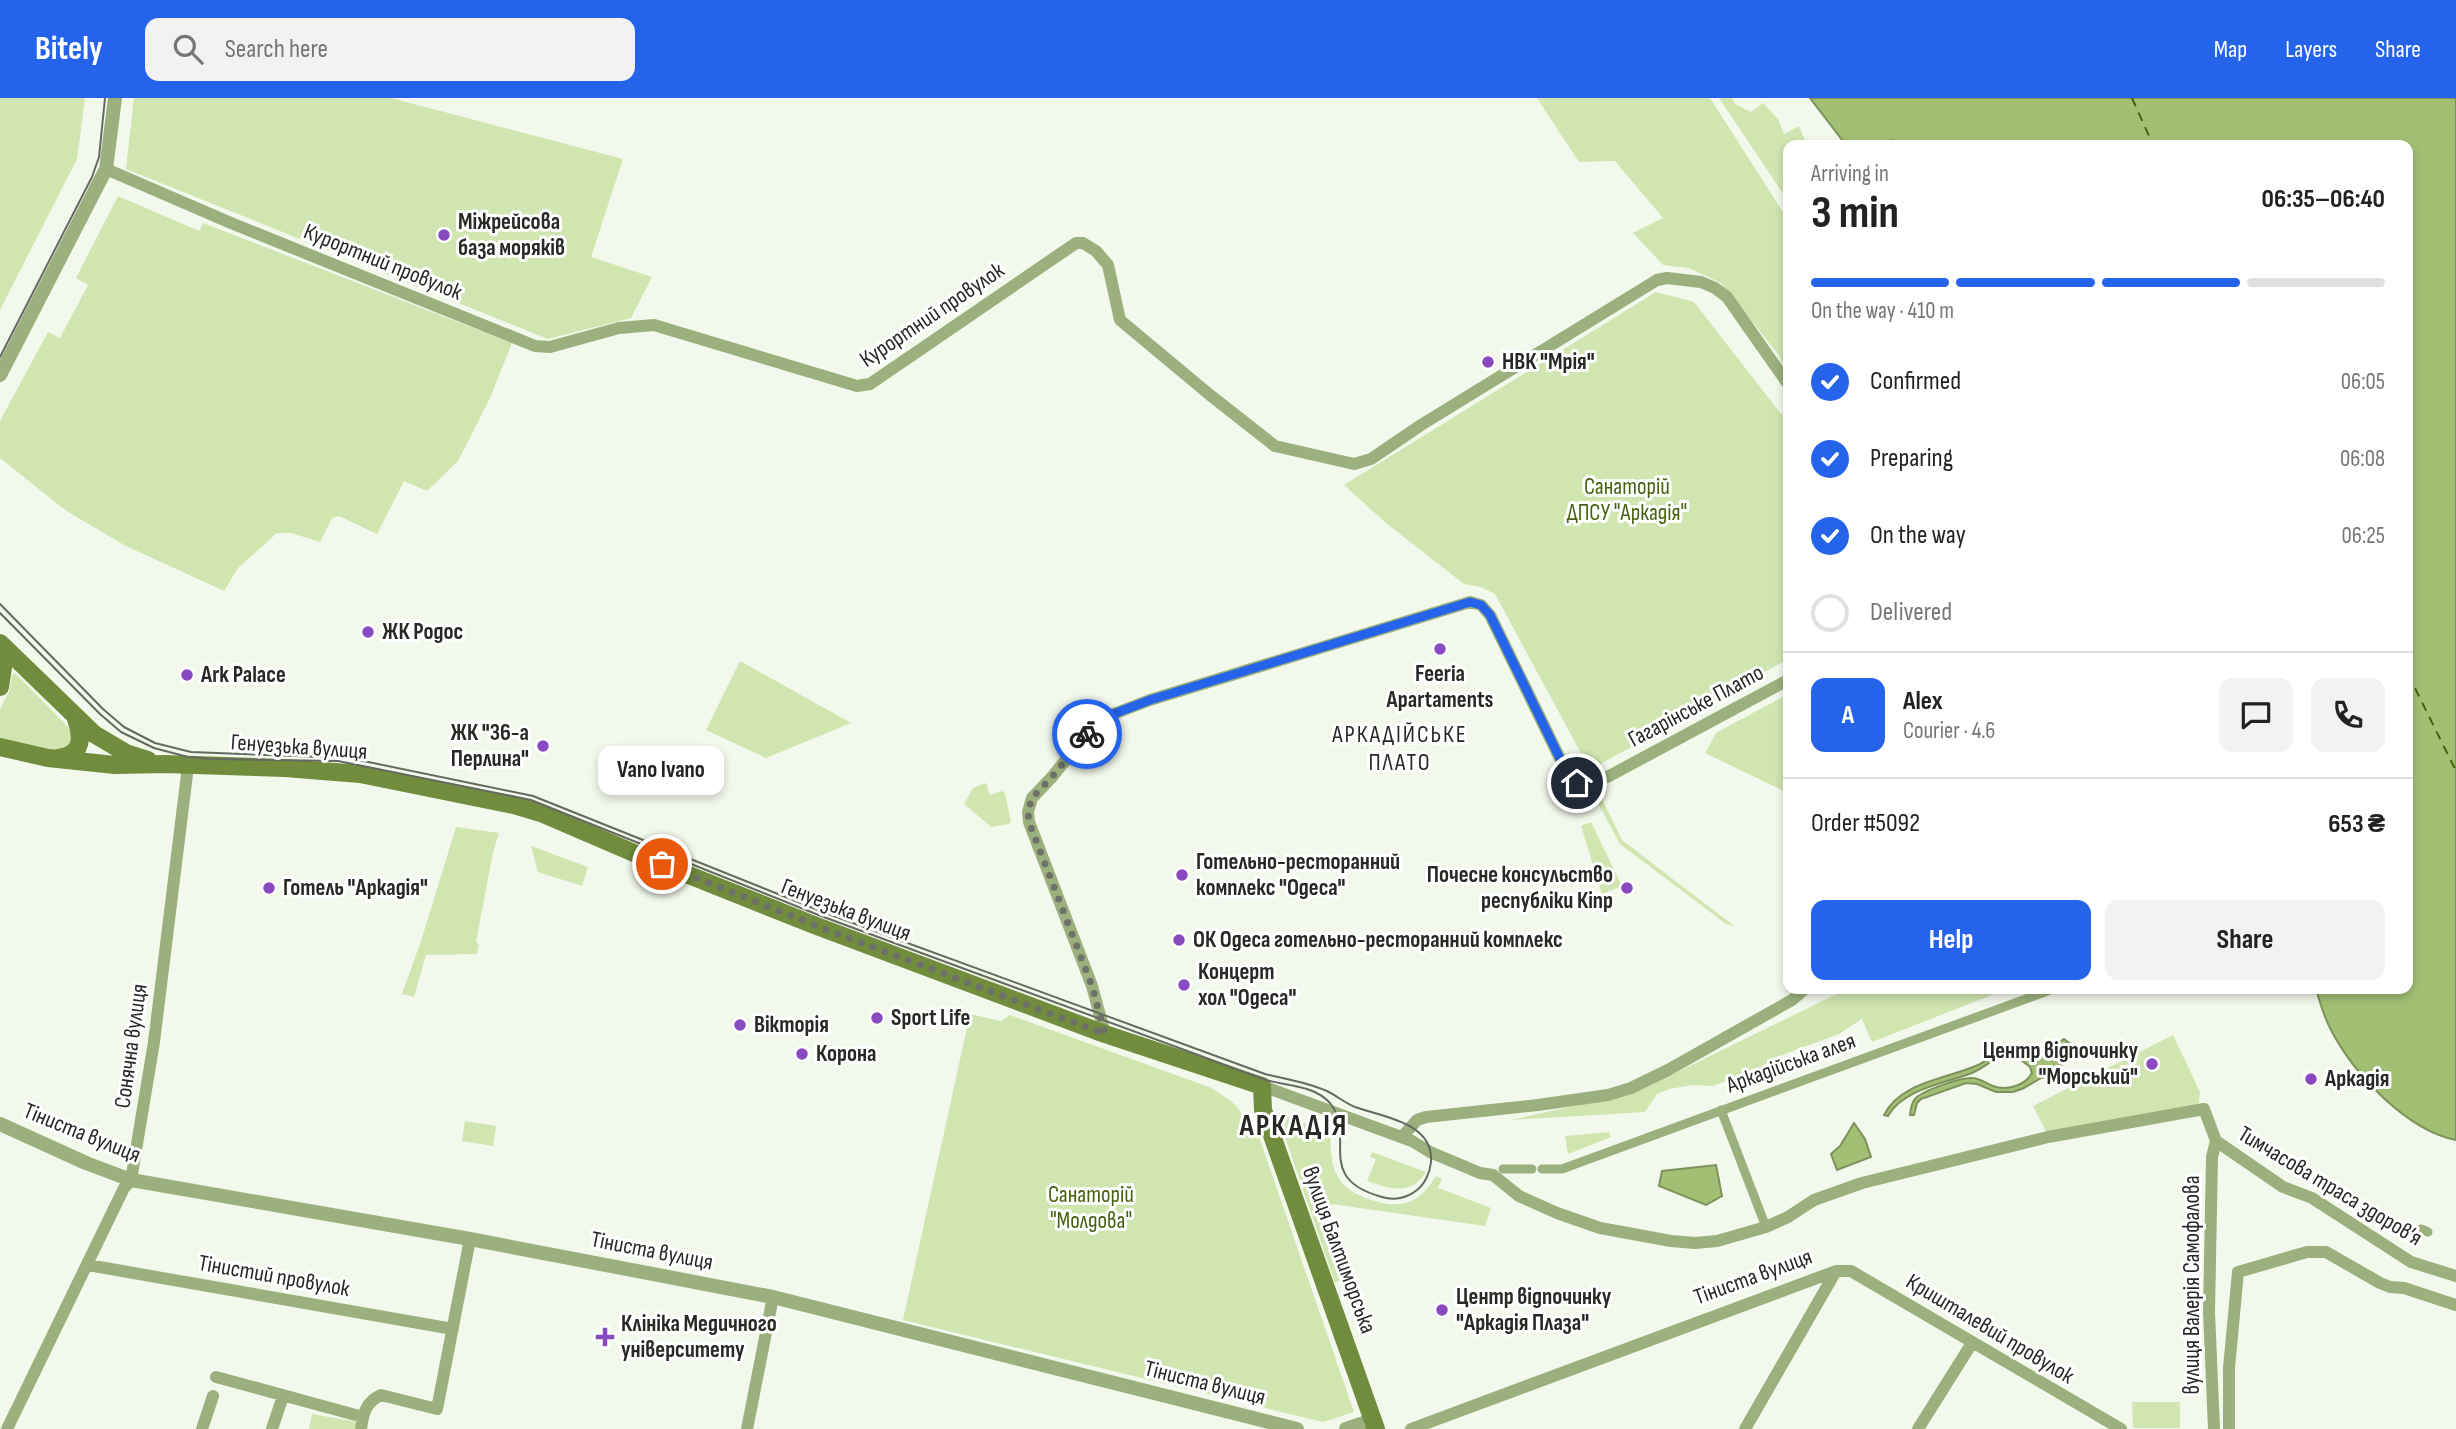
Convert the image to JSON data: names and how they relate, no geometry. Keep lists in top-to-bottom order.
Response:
{
  "streets": {
    "main road": ["Генуезька вулиця", "вулиця Балтиморська"],
    "street": [
      "Курортний провулок",
      "Гагарінське Плато",
      "Сонячна вулиця",
      "Аркадійська алея",
      "Тіниста вулиця",
      "Тимчасова траса здоров’я",
      "Тінистий провулок",
      "вулиця Валерія Самофалова",
      "Кришталевий провулок"
    ]
  },
  "crossings": [
    ["Гагарінське Плато", "Генуезька вулиця"],
    ["Генуезька вулиця", "Сонячна вулиця"],
    ["Генуезька вулиця", "Аркадійська алея"],
    ["Генуезька вулиця", "вулиця Балтиморська"],
    ["Сонячна вулиця", "Тіниста вулиця"],
    ["Сонячна вулиця", "Тінистий провулок"],
    ["Тіниста вулиця", "Кришталевий провулок"],
    ["Тимчасова траса здоров’я", "вулиця Валерія Самофалова"]
  ],
  "districts": ["АРКАДІЙСЬКЕ ПЛАТО", "АРКАДІЯ"],
  "parks": ["Санаторій ДПСУ \"Аркадія\"", "Санаторій \"Молдова\""],
  "places": {
    "other": [
      "Міжрейсова база моряків",
      "НВК \"Мрія\"",
      "ЖК Родос",
      "Feeria Apartaments",
      "Ark Palace",
      "ЖК \"36-а Перлина\"",
      "Vano Ivano",
      "Готельно-ресторанний комплекс \"Одеса\"",
      "Готель \"Аркадія\"",
      "Почесне консульство республіки Кіпр",
      "ОК Одеса готельно-ресторанний комплекс",
      "Концерт хол \"Одеса\"",
      "Sport Life",
      "Вікторія",
      "Корона",
      "Центр відпочинку \"Морський\"",
      "Аркадія",
      "Центр відпочинку \"Аркадія Плаза\""
    ],
    "health": ["Клініка Медичного університету"]
  },
  "page": {
    "header": "Bitely",
    "search": "Search here",
    "nav": ["Map", "Layers", "Share"],
    "heading": ["3 min", "Arriving in", "06:35–06:40"],
    "panel": [
      "Alex",
      "Courier · 4.6",
      "Order #5092",
      "653 ₴"
    ],
    "bar": "On the way · 410 m",
    "list": [
      ["Confirmed", "06:05"],
      ["Preparing", "06:08"],
      ["On the way", "06:25"],
      "Delivered"
    ],
    "round": "A",
    "bubble": "Vano Ivano",
    "buttons": ["Help", "Share"]
  }
}
